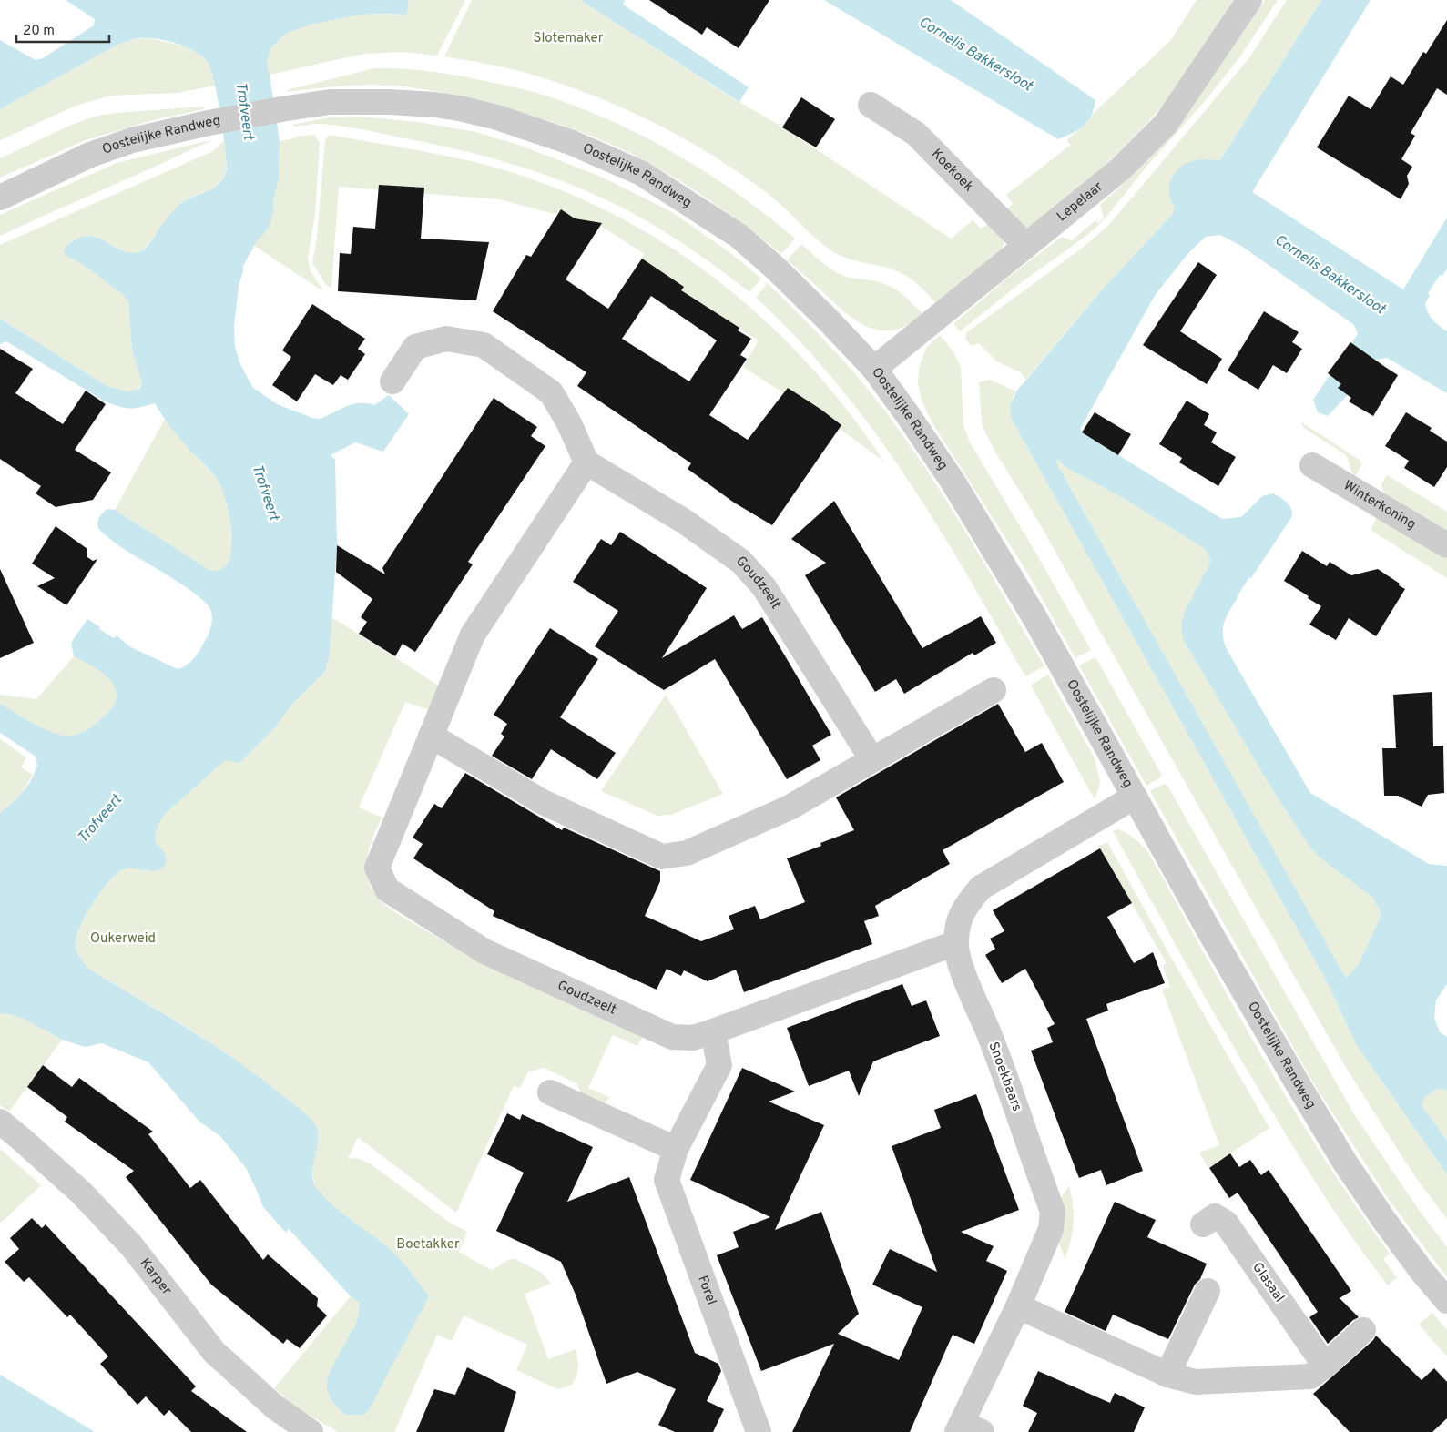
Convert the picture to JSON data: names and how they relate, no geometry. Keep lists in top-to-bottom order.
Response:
{
  "streets": {
    "street": [
      "Oostelijke Randweg",
      "Koekoek",
      "Lepelaar",
      "Winterkoning",
      "Goudzeelt",
      "Snoekbaars",
      "Karper",
      "Glasaal",
      "Forel"
    ]
  },
  "crossings": [
    ["Oostelijke Randweg", "Lepelaar"],
    ["Oostelijke Randweg", "Snoekbaars"],
    ["Koekoek", "Lepelaar"],
    ["Goudzeelt", "Snoekbaars"],
    ["Goudzeelt", "Forel"]
  ],
  "water": ["Cornelis Bakkersloot", "Trofveert"],
  "parks": ["Slotemaker", "Oukerweid", "Boetakker"],
  "scale_bar": "20 m"
}
